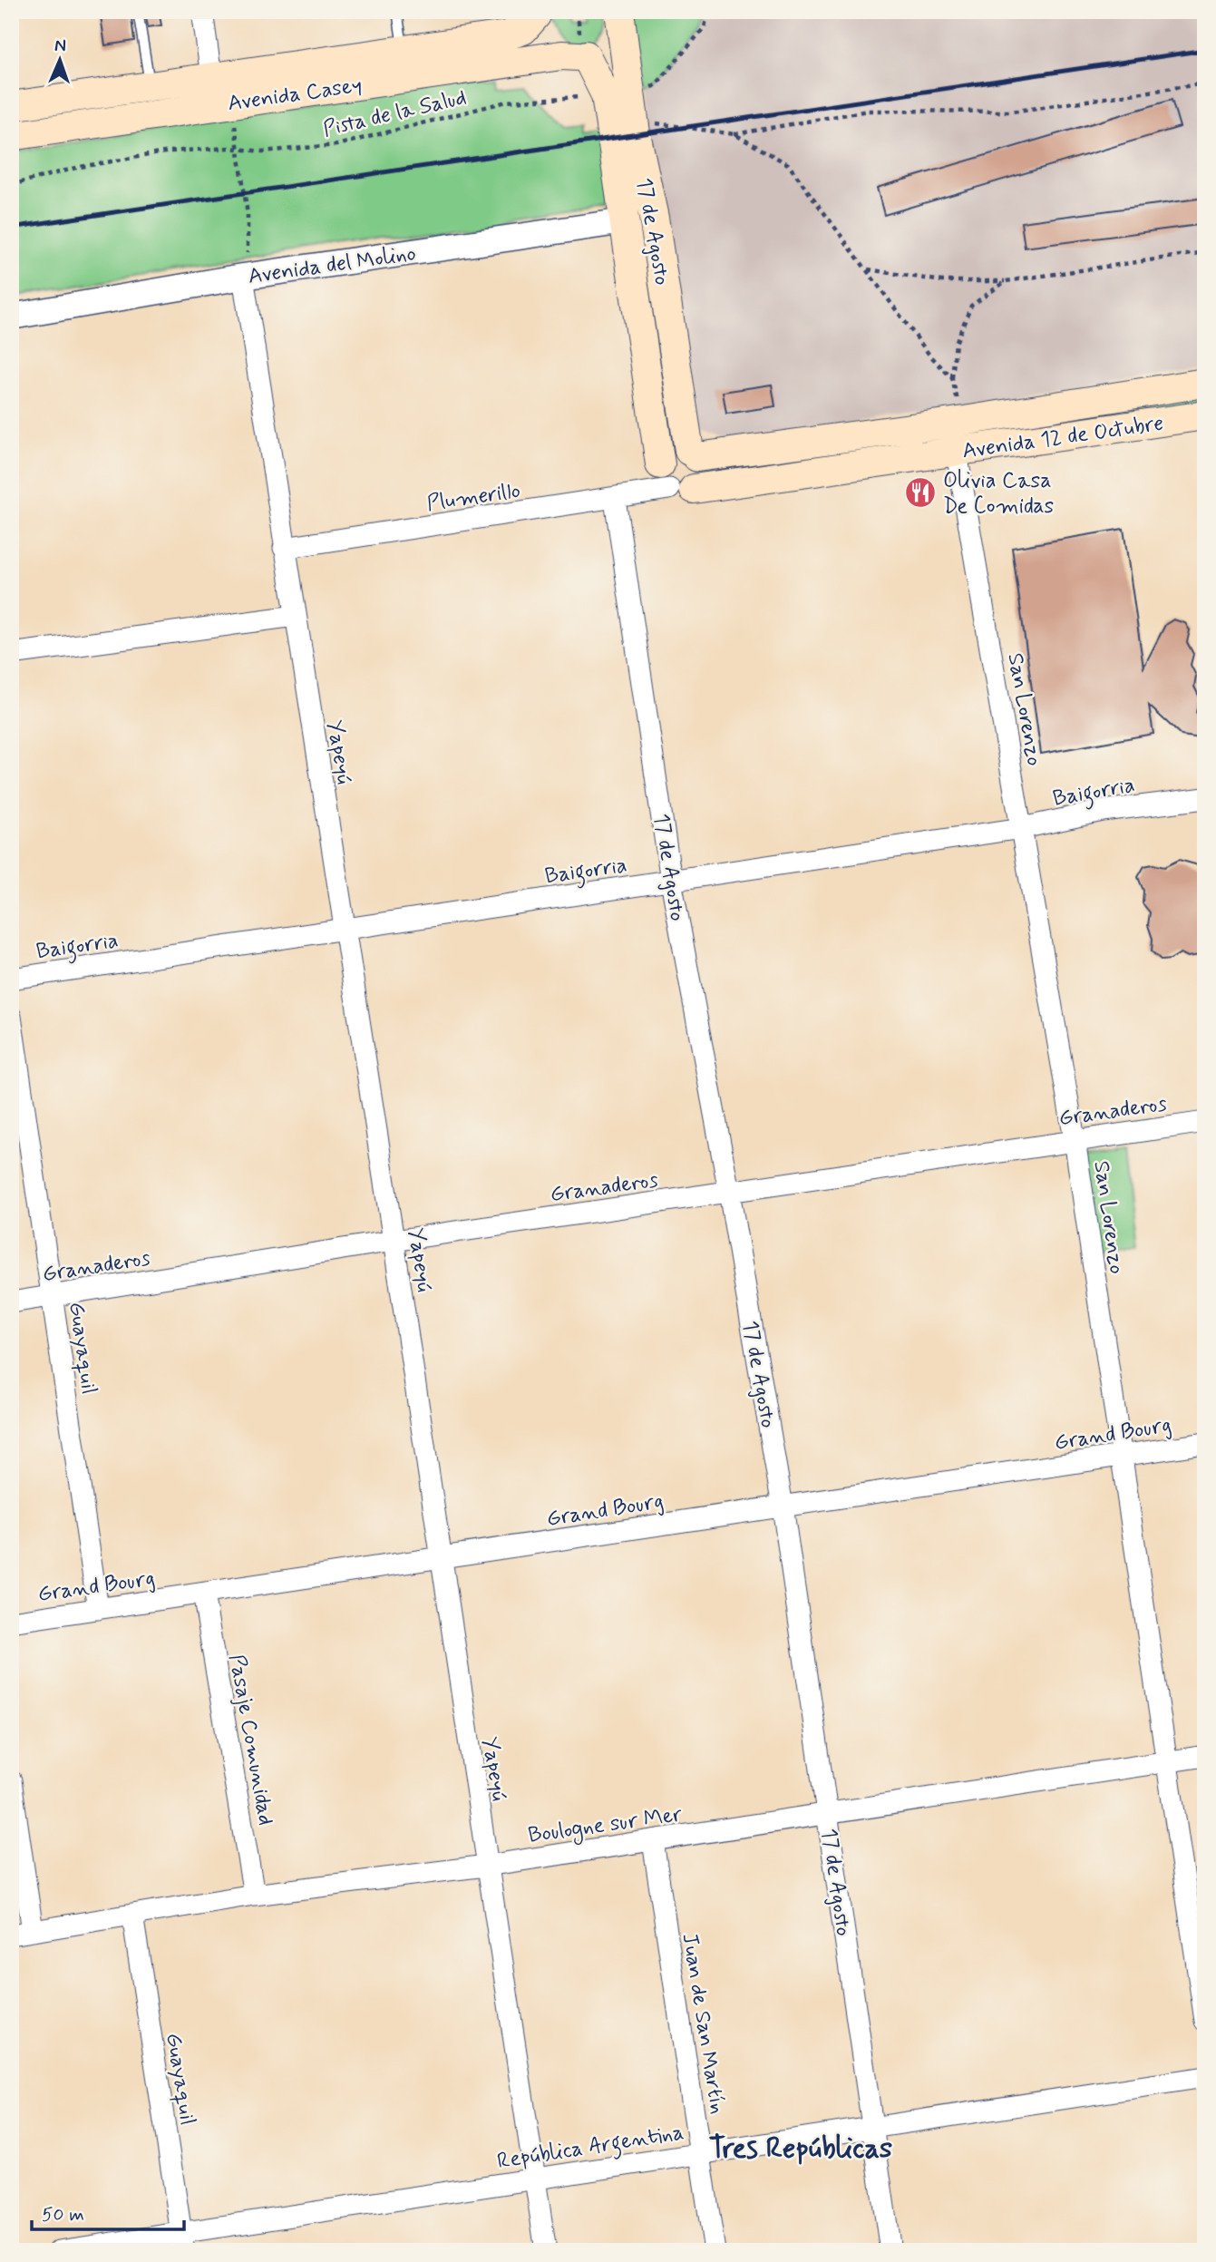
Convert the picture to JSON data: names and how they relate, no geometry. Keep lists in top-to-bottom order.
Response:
{
  "streets": {
    "main road": [
      "Avenida Casey",
      "17 de Agosto",
      "Avenida del Molino",
      "Avenida 12 de Octubre"
    ],
    "street": [
      "Plumerillo",
      "San Lorenzo",
      "Yapeyú",
      "Baigorria",
      "Granaderos",
      "Guayaquil",
      "Grand Bourg",
      "Pasaje Comunidad",
      "Boulogne sur Mer",
      "Juan de San Martín",
      "República Argentina"
    ],
    "path": ["Pista de la Salud"]
  },
  "crossings": [
    ["Avenida Casey", "17 de Agosto"],
    ["Pista de la Salud", "17 de Agosto"],
    ["17 de Agosto", "Avenida del Molino"],
    ["17 de Agosto", "Avenida 12 de Octubre"],
    ["17 de Agosto", "Plumerillo"],
    ["17 de Agosto", "Baigorria"],
    ["17 de Agosto", "Granaderos"],
    ["17 de Agosto", "Grand Bourg"],
    ["17 de Agosto", "Boulogne sur Mer"],
    ["17 de Agosto", "República Argentina"],
    ["Avenida del Molino", "Yapeyú"],
    ["Avenida 12 de Octubre", "Plumerillo"],
    ["Avenida 12 de Octubre", "San Lorenzo"],
    ["Plumerillo", "Yapeyú"],
    ["San Lorenzo", "Baigorria"],
    ["San Lorenzo", "Granaderos"],
    ["San Lorenzo", "Grand Bourg"],
    ["San Lorenzo", "Boulogne sur Mer"],
    ["Yapeyú", "Baigorria"],
    ["Yapeyú", "Granaderos"],
    ["Yapeyú", "Grand Bourg"],
    ["Yapeyú", "Boulogne sur Mer"],
    ["Yapeyú", "República Argentina"],
    ["Granaderos", "Guayaquil"],
    ["Guayaquil", "Grand Bourg"],
    ["Guayaquil", "Boulogne sur Mer"],
    ["Guayaquil", "República Argentina"],
    ["Grand Bourg", "Pasaje Comunidad"],
    ["Pasaje Comunidad", "Boulogne sur Mer"],
    ["Boulogne sur Mer", "Juan de San Martín"],
    ["Juan de San Martín", "República Argentina"]
  ],
  "districts": ["Tres Repúblicas"],
  "places": {
    "restaurant": ["Olivia Casa De Comidas"]
  },
  "scale_bar": "50 m",
  "north": "top"
}
